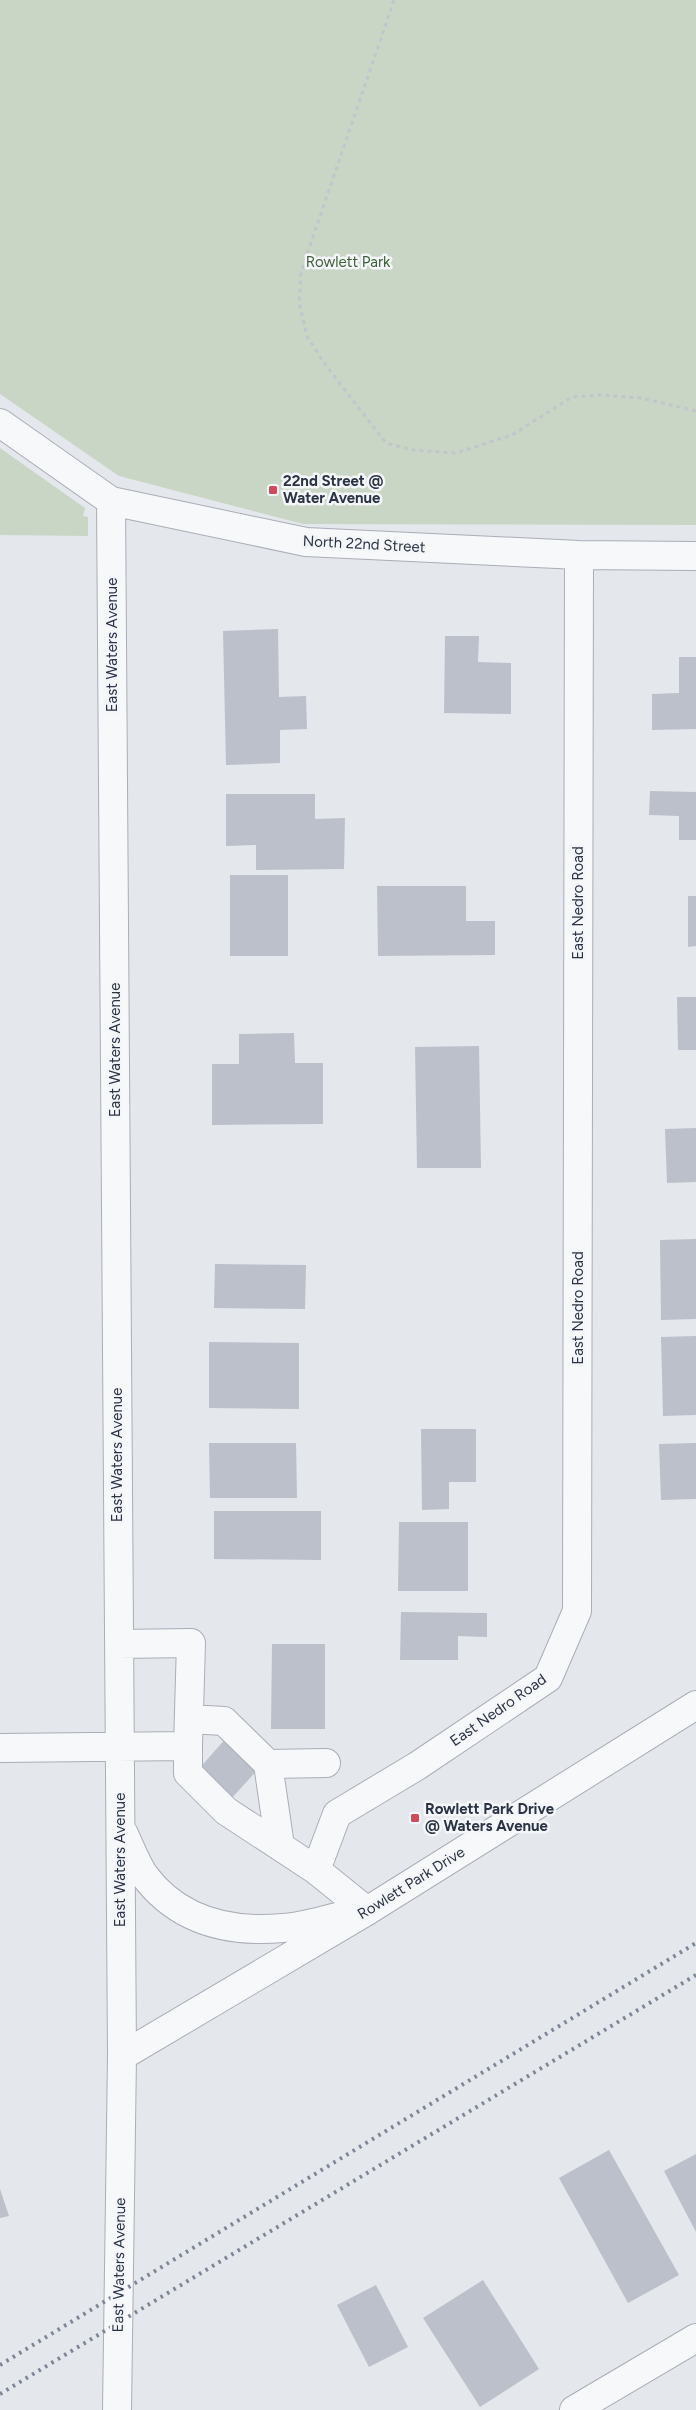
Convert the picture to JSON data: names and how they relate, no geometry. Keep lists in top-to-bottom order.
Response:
{
  "streets": {
    "street": [
      "North 22nd Street",
      "East Waters Avenue",
      "East Nedro Road",
      "Rowlett Park Drive"
    ]
  },
  "crossings": [
    ["North 22nd Street", "East Waters Avenue"],
    ["North 22nd Street", "East Nedro Road"],
    ["East Waters Avenue", "Rowlett Park Drive"]
  ],
  "parks": ["Rowlett Park"],
  "places": {
    "transit": ["22nd Street @ Water Avenue", "Rowlett Park Drive @ Waters Avenue"]
  }
}
